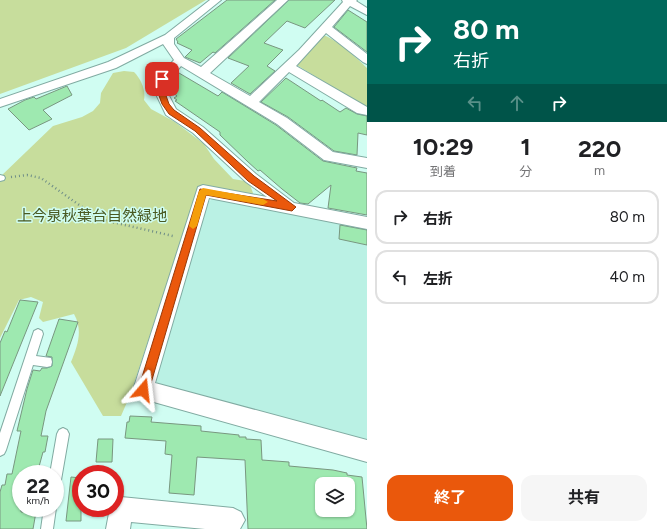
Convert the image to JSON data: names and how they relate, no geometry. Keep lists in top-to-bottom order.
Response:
{
  "parks": ["上今泉秋葉台自然緑地"],
  "page": {
    "turn": ["80 m", "右折"],
    "eta": [
      "10:29",
      "到着",
      "1",
      "分",
      "220",
      "m"
    ],
    "list": [
      {
        "name": "右折",
        "value": "80 m"
      },
      {
        "name": "左折",
        "value": "40 m"
      }
    ],
    "speed": "22 km/h",
    "limit": "30",
    "buttons": ["終了", "共有"]
  }
}
